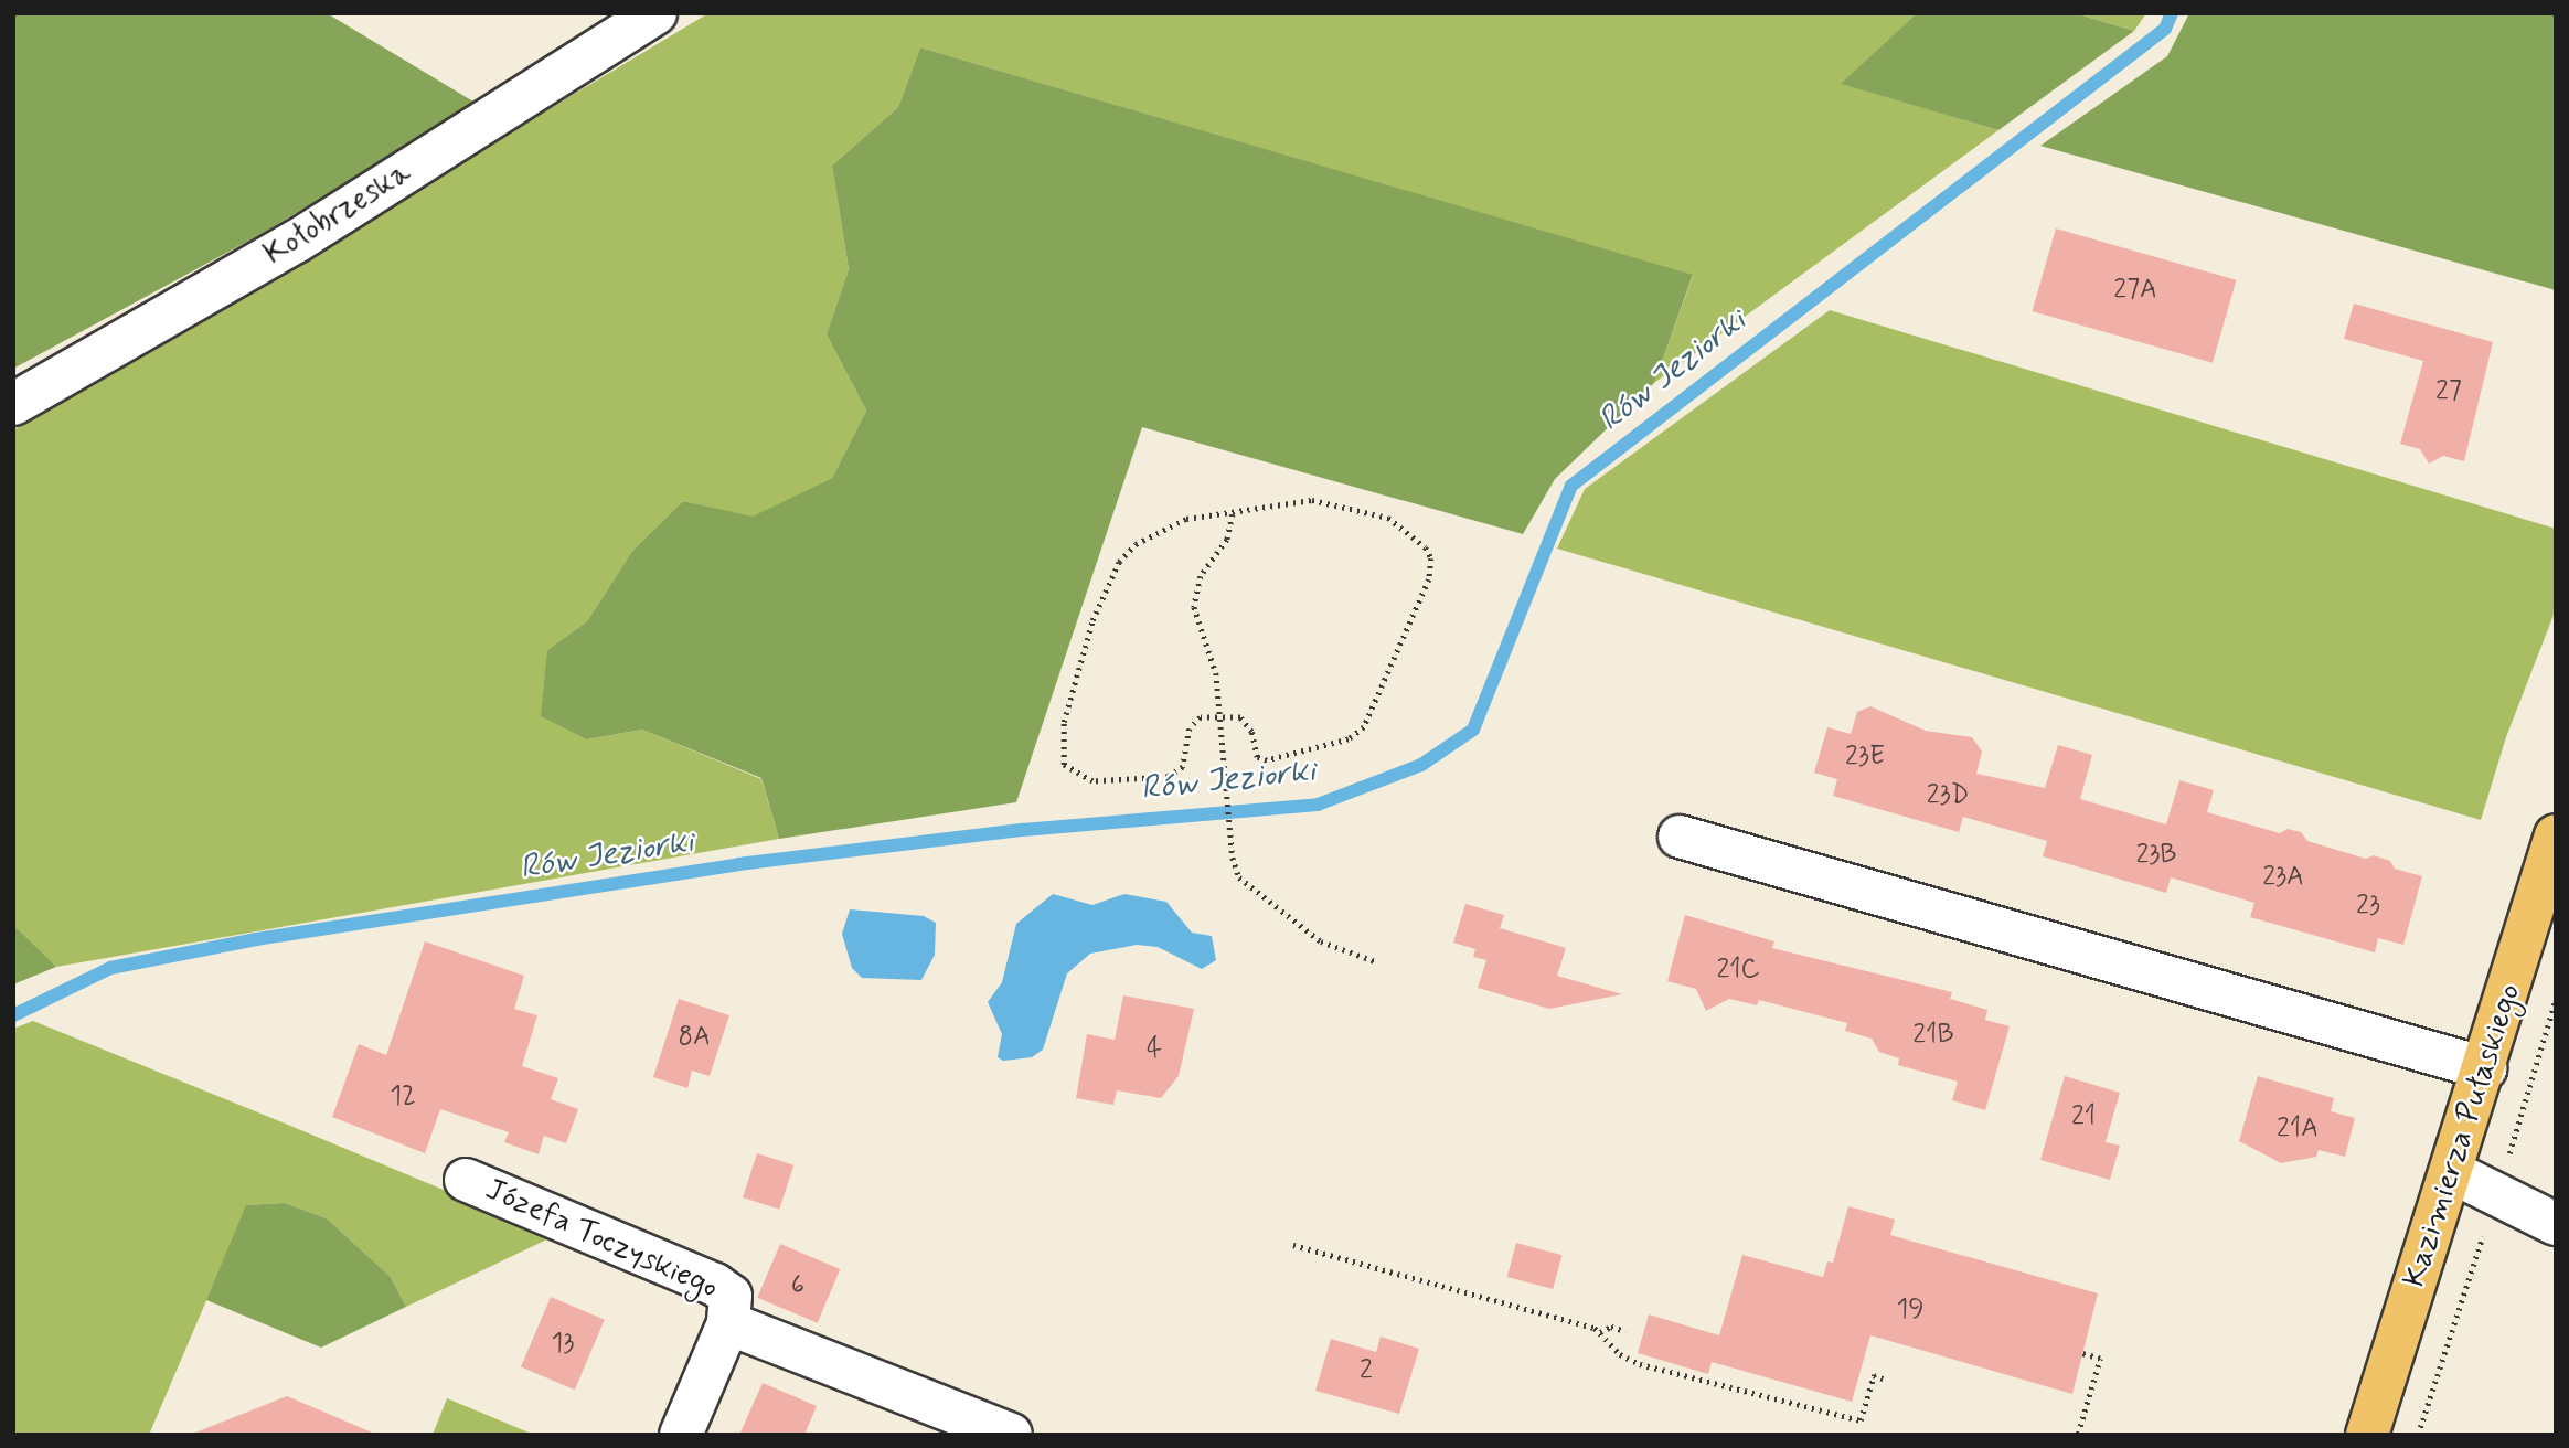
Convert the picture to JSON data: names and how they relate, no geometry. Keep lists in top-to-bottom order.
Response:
{
  "streets": {
    "main road": ["Kazimierza Pułaskiego"],
    "street": ["Kołobrzeska", "Józefa Toczyskiego"]
  },
  "water": ["Rów Jeziorki"],
  "house_numbers": [
    "27A",
    "27",
    "23E",
    "23D",
    "23B",
    "23A",
    "23",
    "21C",
    "21B",
    "8A",
    "4",
    "12",
    "21",
    "21A",
    "6",
    "19",
    "13",
    "2"
  ]
}
